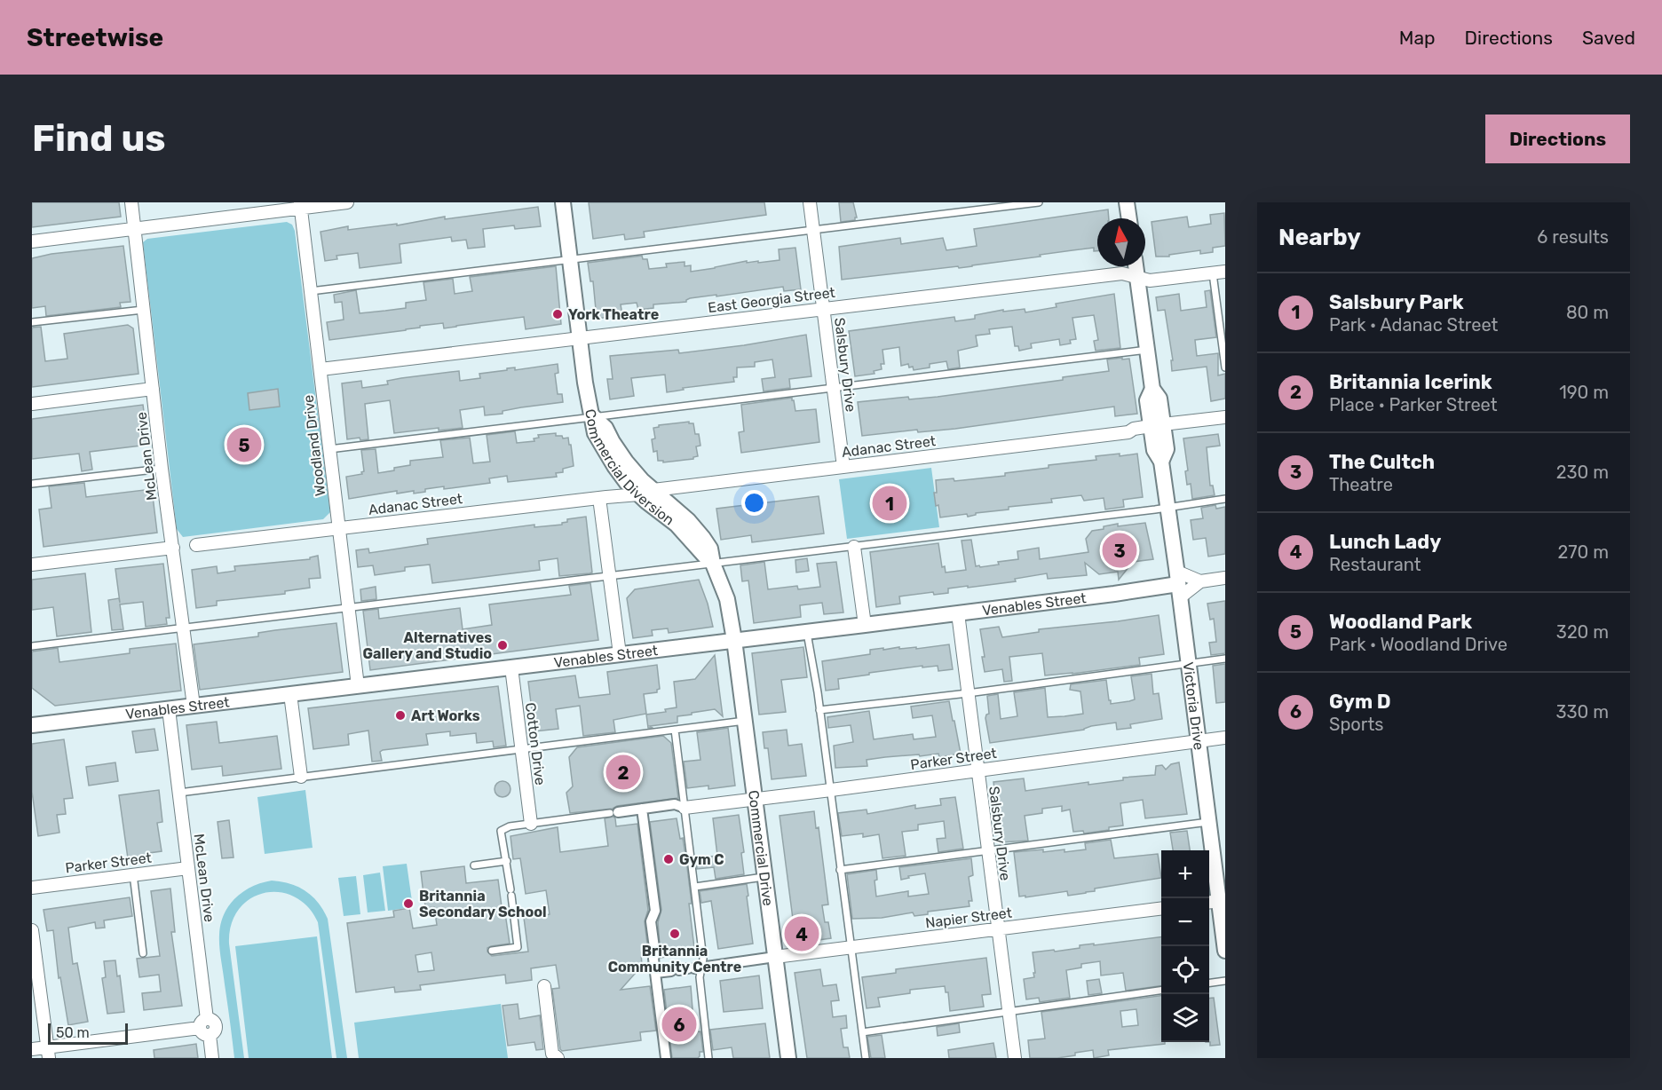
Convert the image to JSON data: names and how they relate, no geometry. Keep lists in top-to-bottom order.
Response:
{
  "streets": {
    "street": [
      "East Georgia Street",
      "Salsbury Drive",
      "Woodland Drive",
      "Adanac Street",
      "McLean Drive",
      "Commercial Diversion",
      "Venables Street",
      "Victoria Drive",
      "Cotton Drive",
      "Parker Street",
      "Commercial Drive",
      "Napier Street"
    ]
  },
  "crossings": [
    ["East Georgia Street", "Salsbury Drive"],
    ["East Georgia Street", "Woodland Drive"],
    ["East Georgia Street", "Victoria Drive"],
    ["Salsbury Drive", "Adanac Street"],
    ["Salsbury Drive", "Venables Street"],
    ["Salsbury Drive", "Parker Street"],
    ["Salsbury Drive", "Napier Street"],
    ["Woodland Drive", "Adanac Street"],
    ["Woodland Drive", "Venables Street"],
    ["Adanac Street", "Commercial Diversion"],
    ["Adanac Street", "Victoria Drive"],
    ["McLean Drive", "Venables Street"],
    ["McLean Drive", "Parker Street"],
    ["Commercial Diversion", "Venables Street"],
    ["Commercial Diversion", "Commercial Drive"],
    ["Venables Street", "Victoria Drive"],
    ["Venables Street", "Cotton Drive"],
    ["Venables Street", "Commercial Drive"],
    ["Victoria Drive", "Parker Street"],
    ["Parker Street", "Commercial Drive"],
    ["Commercial Drive", "Napier Street"]
  ],
  "places": [
    "York Theatre",
    "Alternatives Gallery and Studio",
    "Art Works",
    "Gym C",
    "Britannia Secondary School",
    "Britannia Community Centre"
  ],
  "scale_bar": "50 m",
  "north": "top",
  "page": {
    "header": "Streetwise",
    "nav": ["Map", "Directions", "Saved"],
    "buttons": "Directions",
    "title": "Find us",
    "heading": ["Nearby", "6 results"],
    "list": [
      {
        "mark": "1",
        "name": "Salsbury Park",
        "note": "Park · Adanac Street",
        "value": "80 m"
      },
      {
        "mark": "2",
        "name": "Britannia Icerink",
        "note": "Place · Parker Street",
        "value": "190 m"
      },
      {
        "mark": "3",
        "name": "The Cultch",
        "note": "Theatre",
        "value": "230 m"
      },
      {
        "mark": "4",
        "name": "Lunch Lady",
        "note": "Restaurant",
        "value": "270 m"
      },
      {
        "mark": "5",
        "name": "Woodland Park",
        "note": "Park · Woodland Drive",
        "value": "320 m"
      },
      {
        "mark": "6",
        "name": "Gym D",
        "note": "Sports",
        "value": "330 m"
      }
    ],
    "pins": [
      "5",
      "1",
      "3",
      "2",
      "4",
      "6"
    ],
    "map_buttons": ["+", "−"],
    "scale": "50 m"
  }
}
